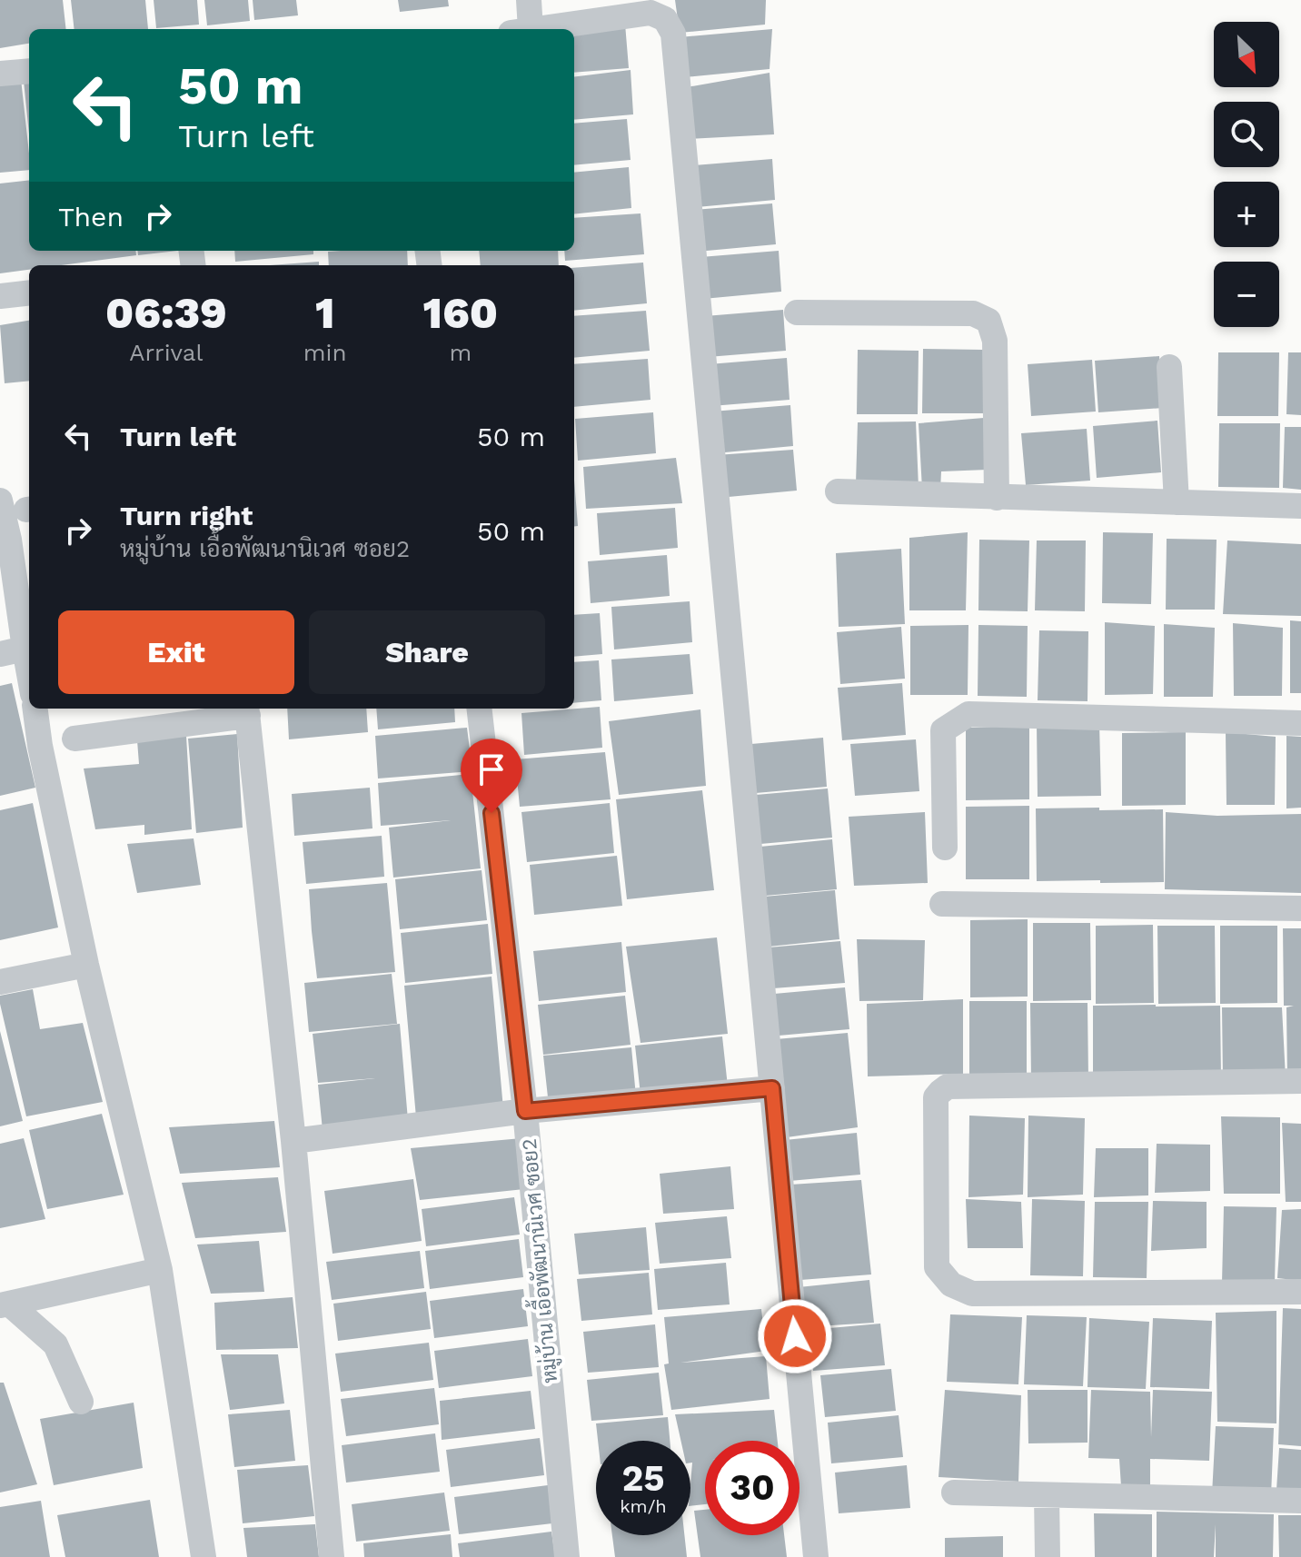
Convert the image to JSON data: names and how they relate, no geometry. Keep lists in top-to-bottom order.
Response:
{
  "streets": {
    "street": ["หมู่บ้าน เอื้อพัฒนานิเวศ ซอย2"]
  },
  "north": "bottom right",
  "page": {
    "map_buttons": ["+", "−"],
    "turn": ["50 m", "Turn left"],
    "then": "Then",
    "eta": [
      "06:39",
      "Arrival",
      "1",
      "min",
      "160",
      "m"
    ],
    "list": [
      {
        "name": "Turn left",
        "value": "50 m"
      },
      {
        "name": "Turn right",
        "note": "หมู่บ้าน เอื้อพัฒนานิเวศ ซอย2",
        "value": "50 m"
      }
    ],
    "buttons": ["Exit", "Share"],
    "speed": "25 km/h",
    "limit": "30"
  }
}
